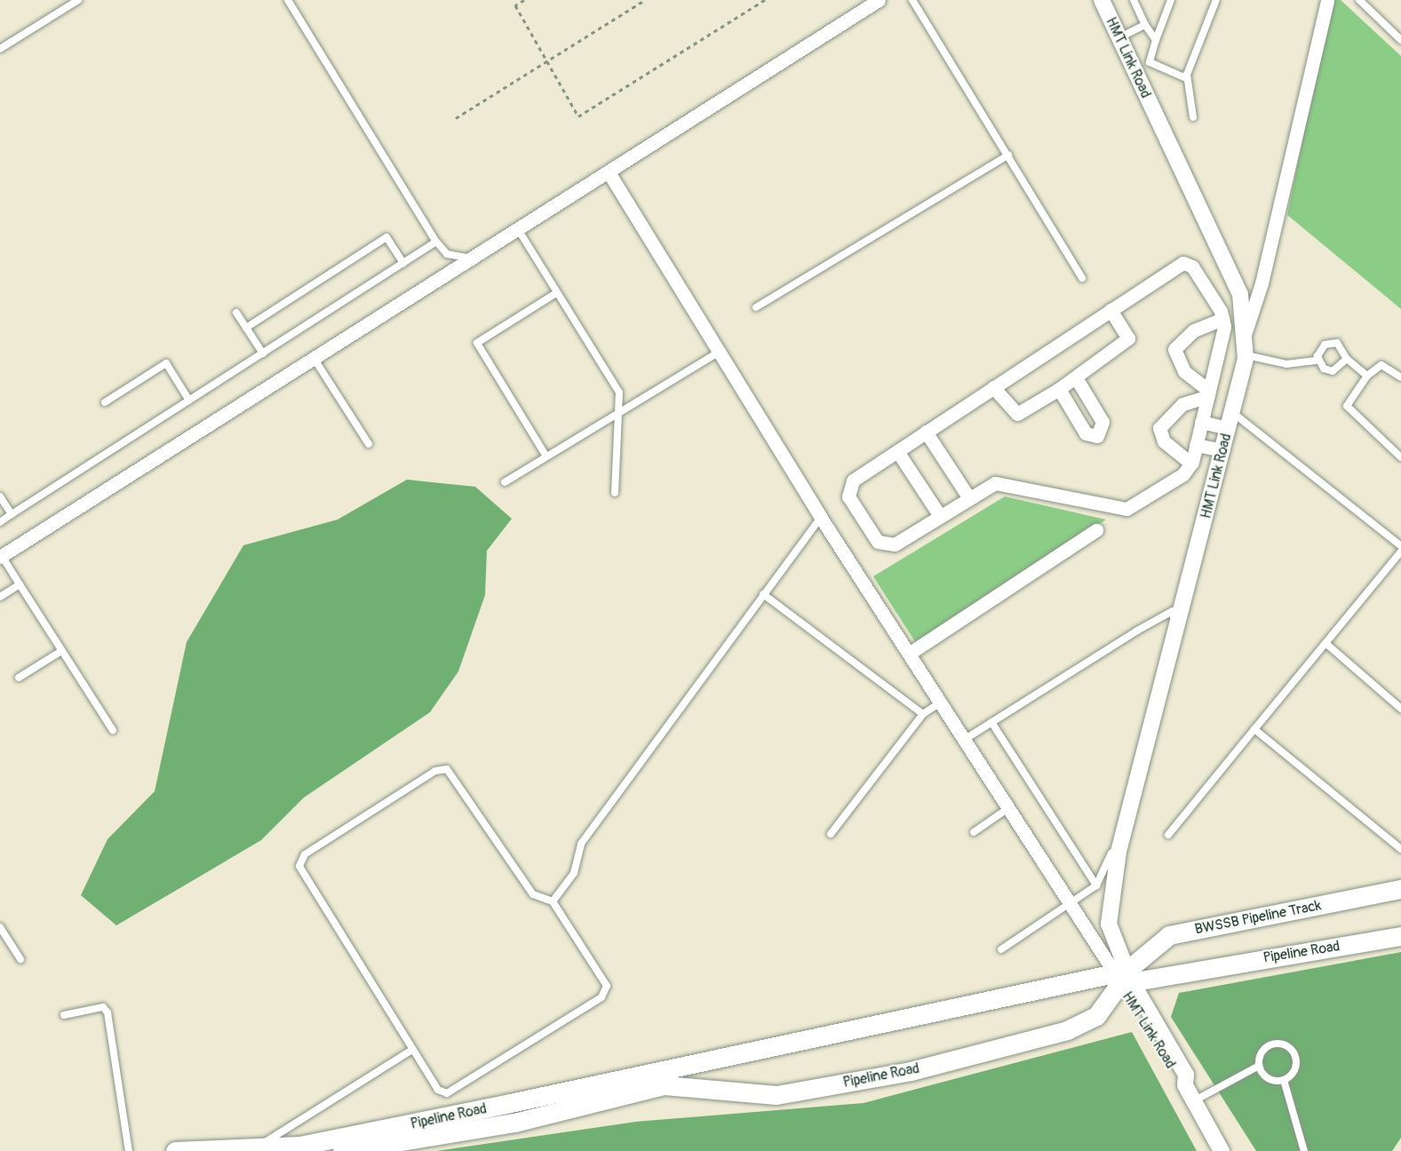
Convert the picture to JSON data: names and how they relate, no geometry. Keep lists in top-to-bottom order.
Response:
{
  "streets": {
    "main road": ["BWSSB Pipeline Track", "Pipeline Road"],
    "street": ["HMT Link Road"]
  },
  "crossings": [
    ["HMT Link Road", "BWSSB Pipeline Track"],
    ["HMT Link Road", "Pipeline Road"],
    ["BWSSB Pipeline Track", "Pipeline Road"]
  ]
}
